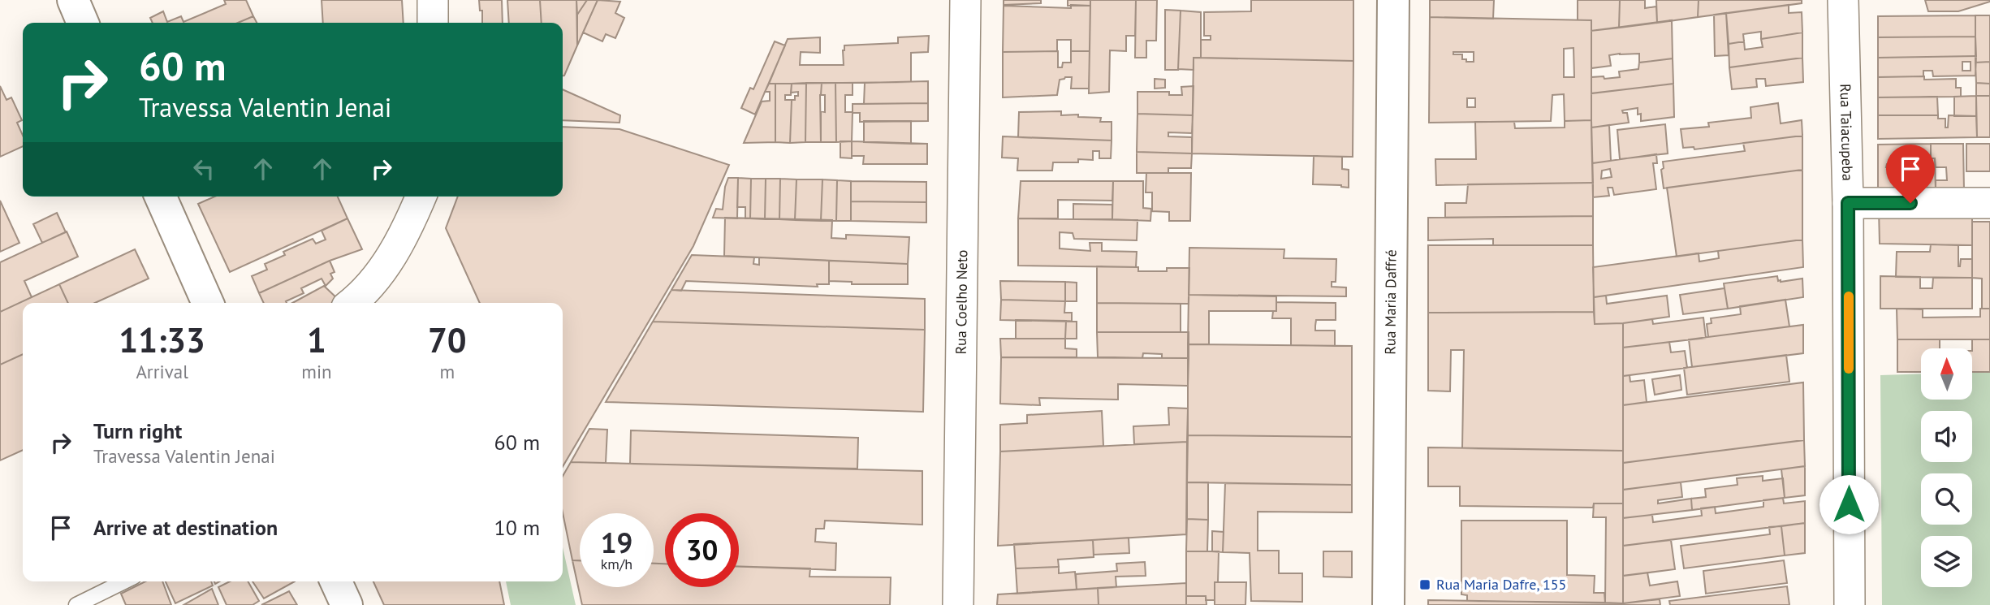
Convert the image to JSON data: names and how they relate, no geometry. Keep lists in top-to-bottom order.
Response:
{
  "streets": {
    "street": ["Rua Taiacupeba", "Rua Coelho Neto", "Rua Maria Daffré"]
  },
  "places": {
    "transit": ["Rua Maria Dafre, 155"]
  },
  "north": "top",
  "page": {
    "turn": ["60 m", "Travessa Valentin Jenai"],
    "eta": [
      "11:33",
      "Arrival",
      "1",
      "min",
      "70",
      "m"
    ],
    "list": [
      {
        "name": "Turn right",
        "note": "Travessa Valentin Jenai",
        "value": "60 m"
      },
      {
        "name": "Arrive at destination",
        "value": "10 m"
      }
    ],
    "speed": "19 km/h",
    "limit": "30"
  }
}
